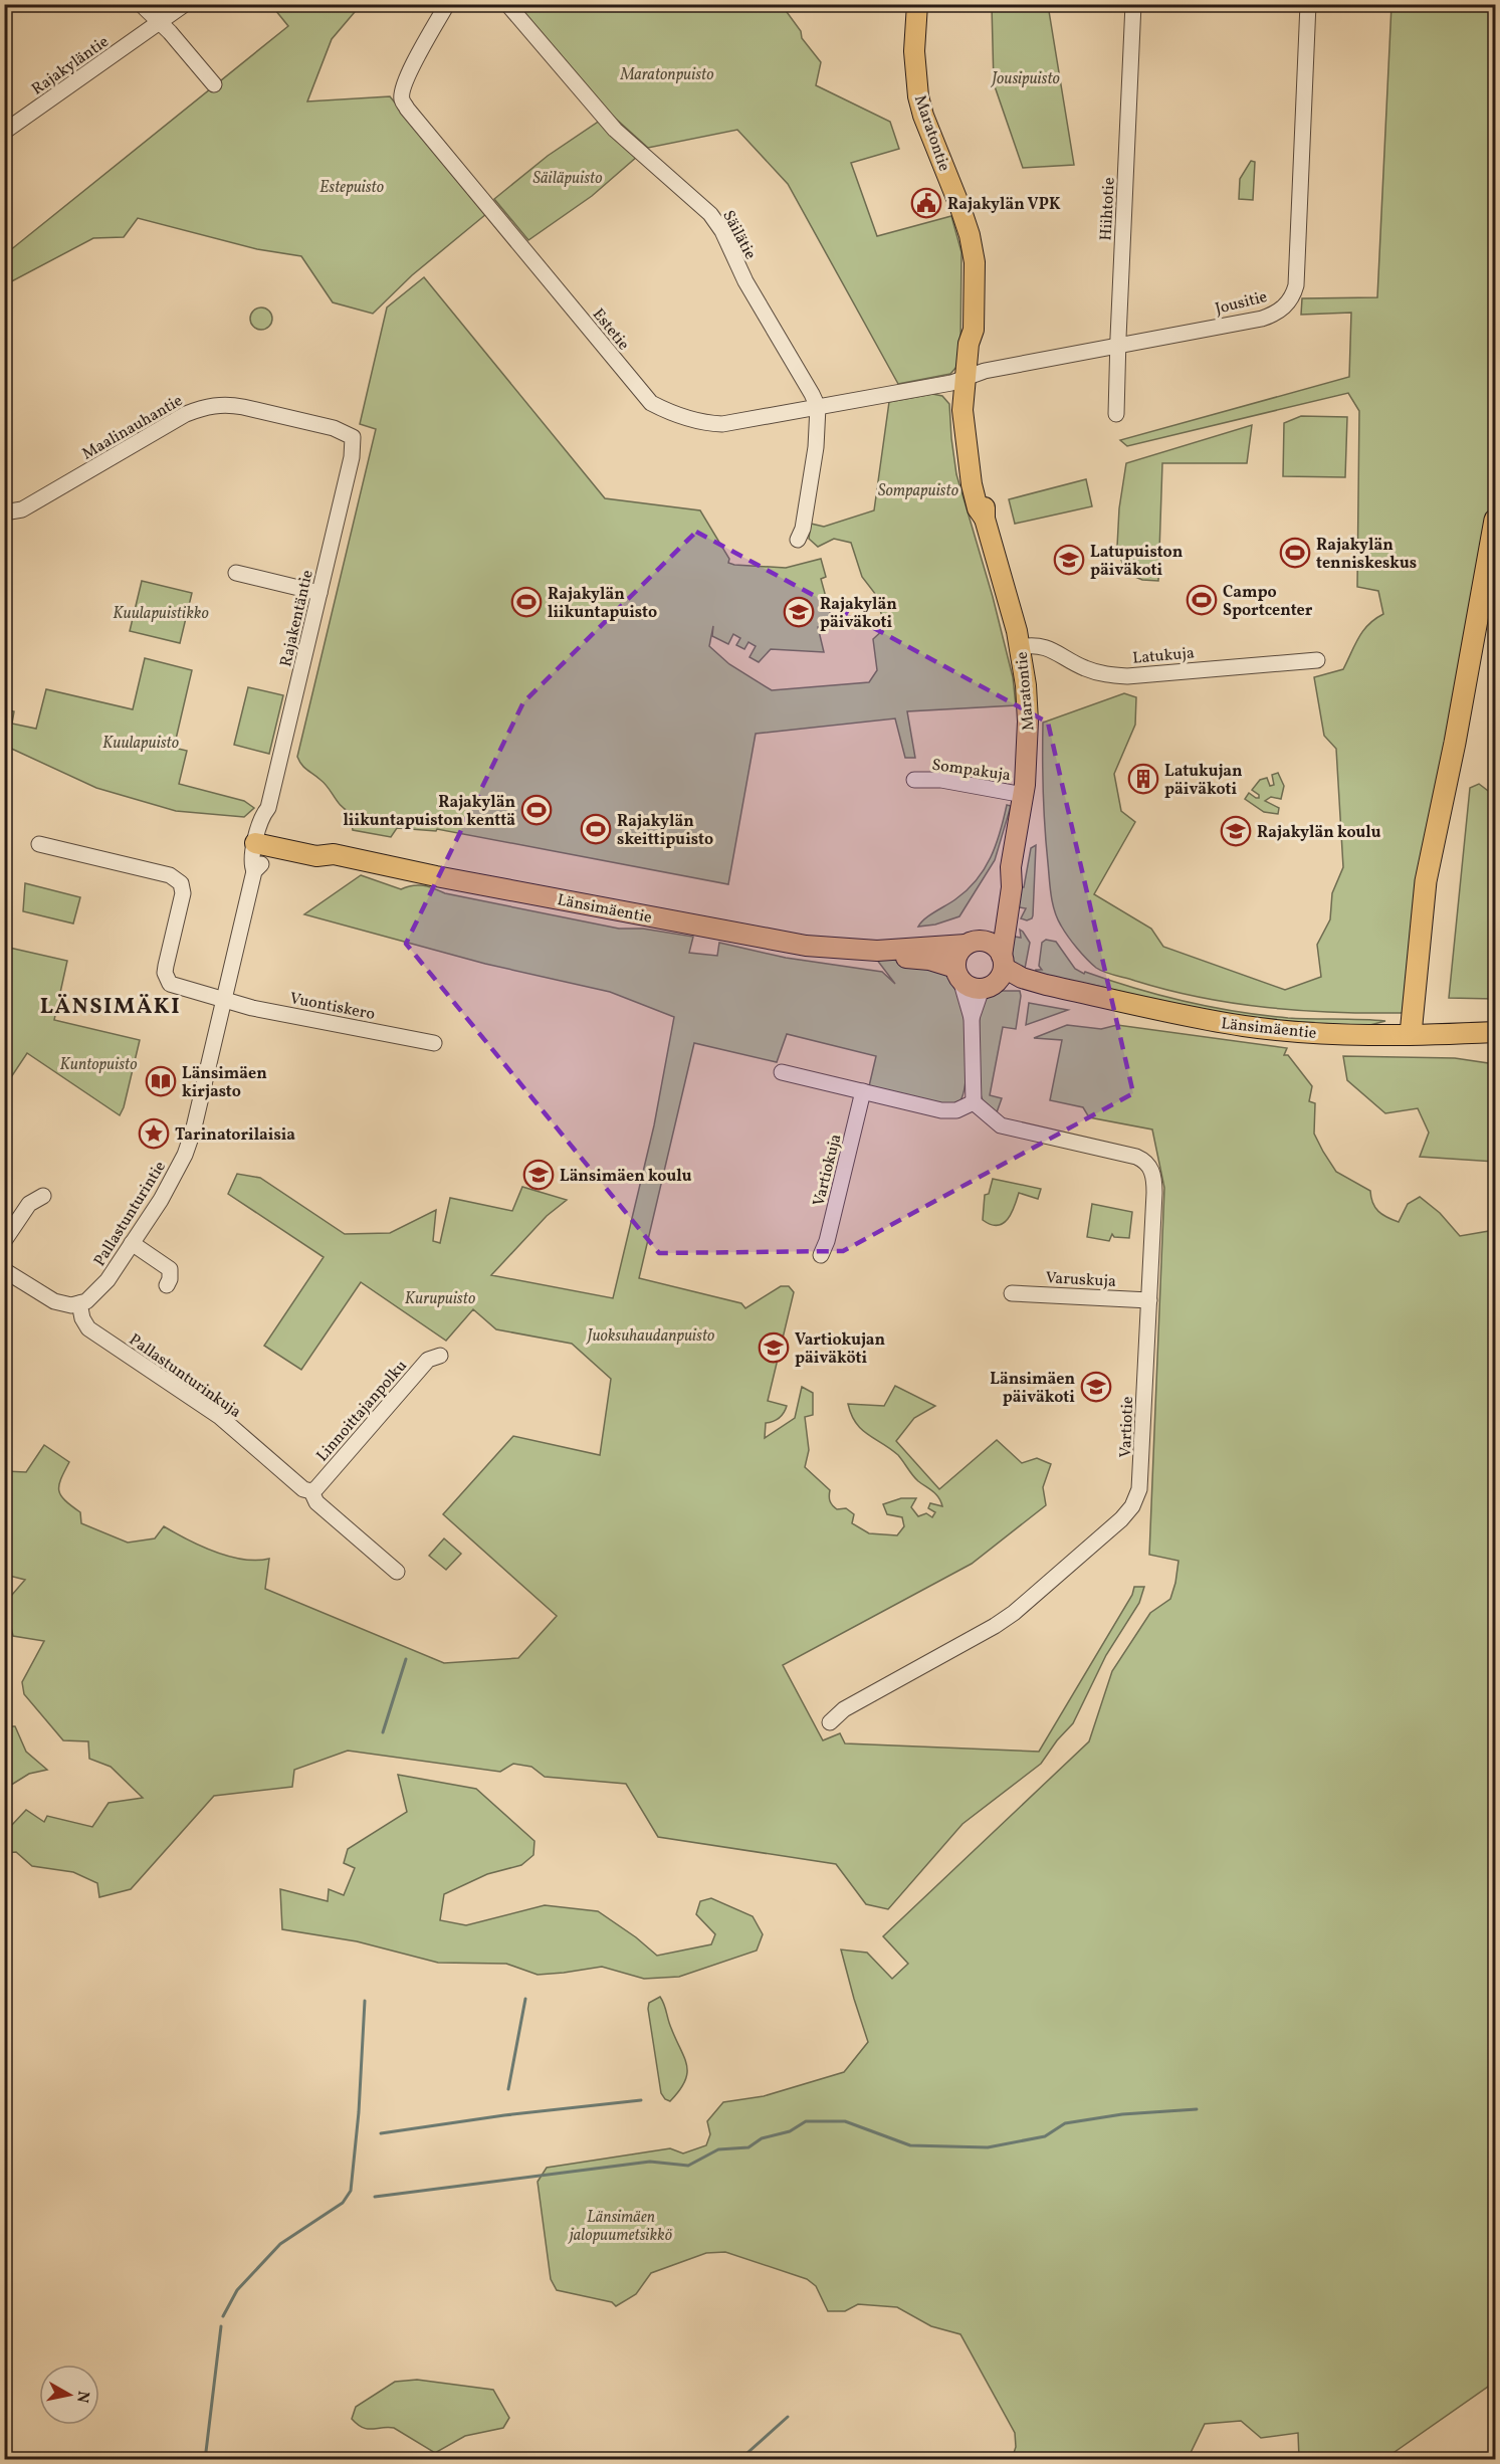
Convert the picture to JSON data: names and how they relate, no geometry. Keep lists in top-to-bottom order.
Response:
{
  "streets": {
    "main road": ["Maratontie", "Länsimäentie"],
    "street": [
      "Rajakyläntie",
      "Hiihtotie",
      "Säilätie",
      "Jousitie",
      "Estetie",
      "Maalinauhantie",
      "Rajakentäntie",
      "Latukuja",
      "Sompakuja",
      "Vuontiskero",
      "Vartiokuja",
      "Pallastunturintie",
      "Varuskuja",
      "Pallastunturinkuja",
      "Linnoittajanpolku",
      "Vartiotie"
    ]
  },
  "crossings": [
    ["Maratontie", "Jousitie"],
    ["Maratontie", "Estetie"],
    ["Maratontie", "Latukuja"],
    ["Maratontie", "Sompakuja"],
    ["Maratontie", "Länsimäentie"],
    ["Hiihtotie", "Jousitie"],
    ["Säilätie", "Estetie"],
    ["Jousitie", "Estetie"],
    ["Maalinauhantie", "Rajakentäntie"],
    ["Rajakentäntie", "Länsimäentie"],
    ["Rajakentäntie", "Pallastunturintie"],
    ["Länsimäentie", "Pallastunturintie"],
    ["Vuontiskero", "Pallastunturintie"],
    ["Pallastunturintie", "Pallastunturinkuja"],
    ["Varuskuja", "Vartiotie"],
    ["Pallastunturinkuja", "Linnoittajanpolku"]
  ],
  "districts": ["LÄNSIMÄKI"],
  "parks": [
    "Maratonpuisto",
    "Jousipuisto",
    "Säiläpuisto",
    "Estepuisto",
    "Sompapuisto",
    "Kuulapuistikko",
    "Kuulapuisto",
    "Kuntopuisto",
    "Kurupuisto",
    "Juoksuhaudanpuisto",
    "Länsimäen jalopuumetsikkö"
  ],
  "places": {
    "public building": ["Rajakylän VPK"],
    "sports": [
      "Rajakylän tenniskeskus",
      "Campo Sportcenter",
      "Rajakylän liikuntapuisto",
      "Rajakylän liikuntapuiston kenttä",
      "Rajakylän skeittipuisto"
    ],
    "school or university": [
      "Latupuiston päiväkoti",
      "Rajakylän päiväkoti",
      "Rajakylän koulu",
      "Länsimäen koulu",
      "Vartiokujan päiväköti",
      "Länsimäen päiväkoti"
    ],
    "building": ["Latukujan päiväkoti"],
    "library": ["Länsimäen kirjasto"],
    "place": ["Tarinatorilaisia"]
  },
  "north": "right"
}
